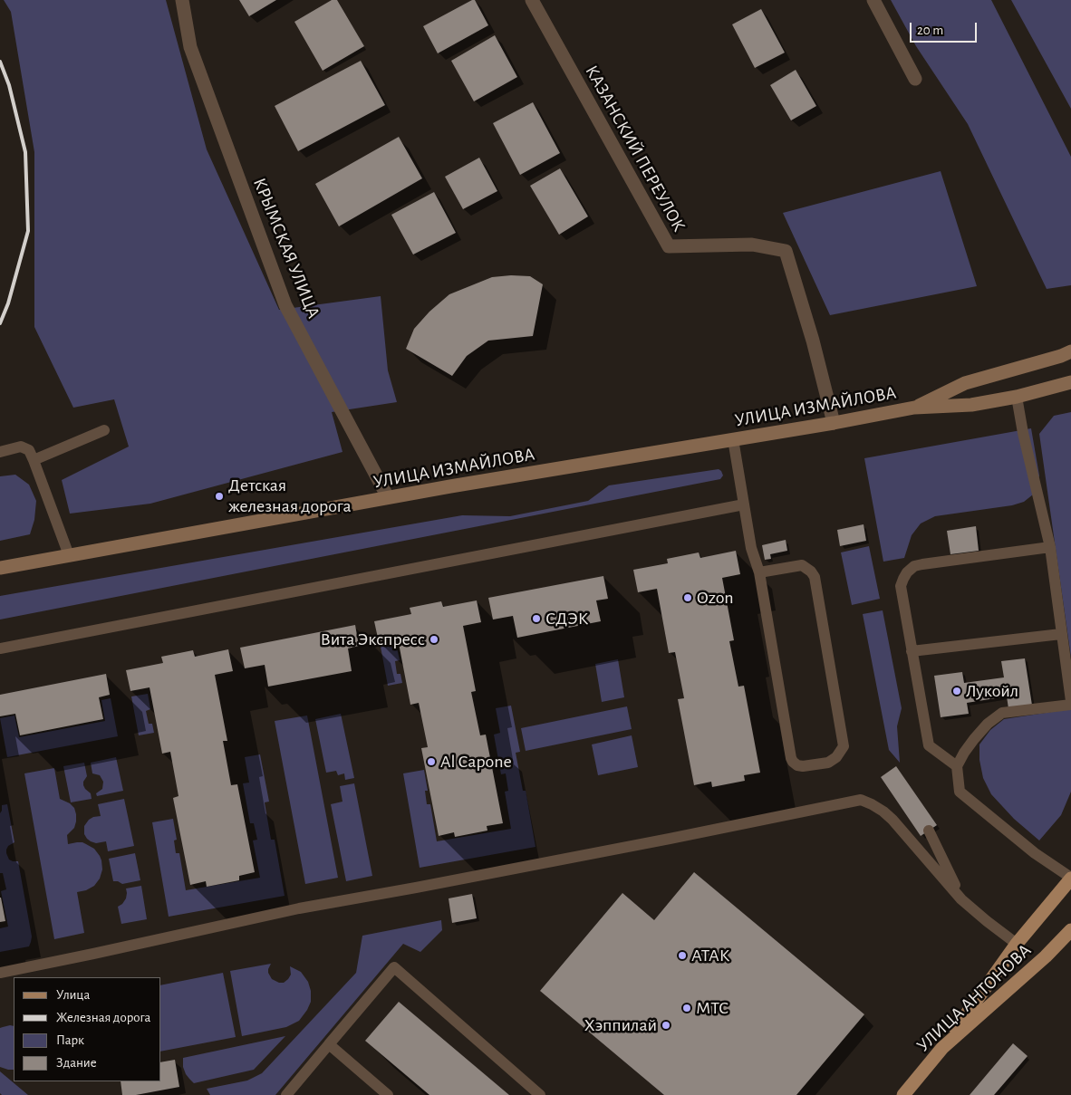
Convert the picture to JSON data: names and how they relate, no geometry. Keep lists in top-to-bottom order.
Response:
{
  "streets": {
    "main road": ["УЛИЦА ИЗМАЙЛОВА", "УЛИЦА АНТОНОВА"],
    "street": ["КАЗАНСКИЙ ПЕРЕУЛОК", "КРЫМСКАЯ УЛИЦА"]
  },
  "crossings": [
    ["КАЗАНСКИЙ ПЕРЕУЛОК", "УЛИЦА ИЗМАЙЛОВА"],
    ["КРЫМСКАЯ УЛИЦА", "УЛИЦА ИЗМАЙЛОВА"]
  ],
  "places": [
    "Детская железная дорога",
    "Ozon",
    "СДЭК",
    "Вита Экспресс",
    "Лукойл",
    "Al Capone",
    "АТАК",
    "МТС",
    "Хэппилай"
  ],
  "legend": [
    "Улица",
    "Железная дорога",
    "Парк",
    "Здание"
  ],
  "scale_bar": "20 m"
}
